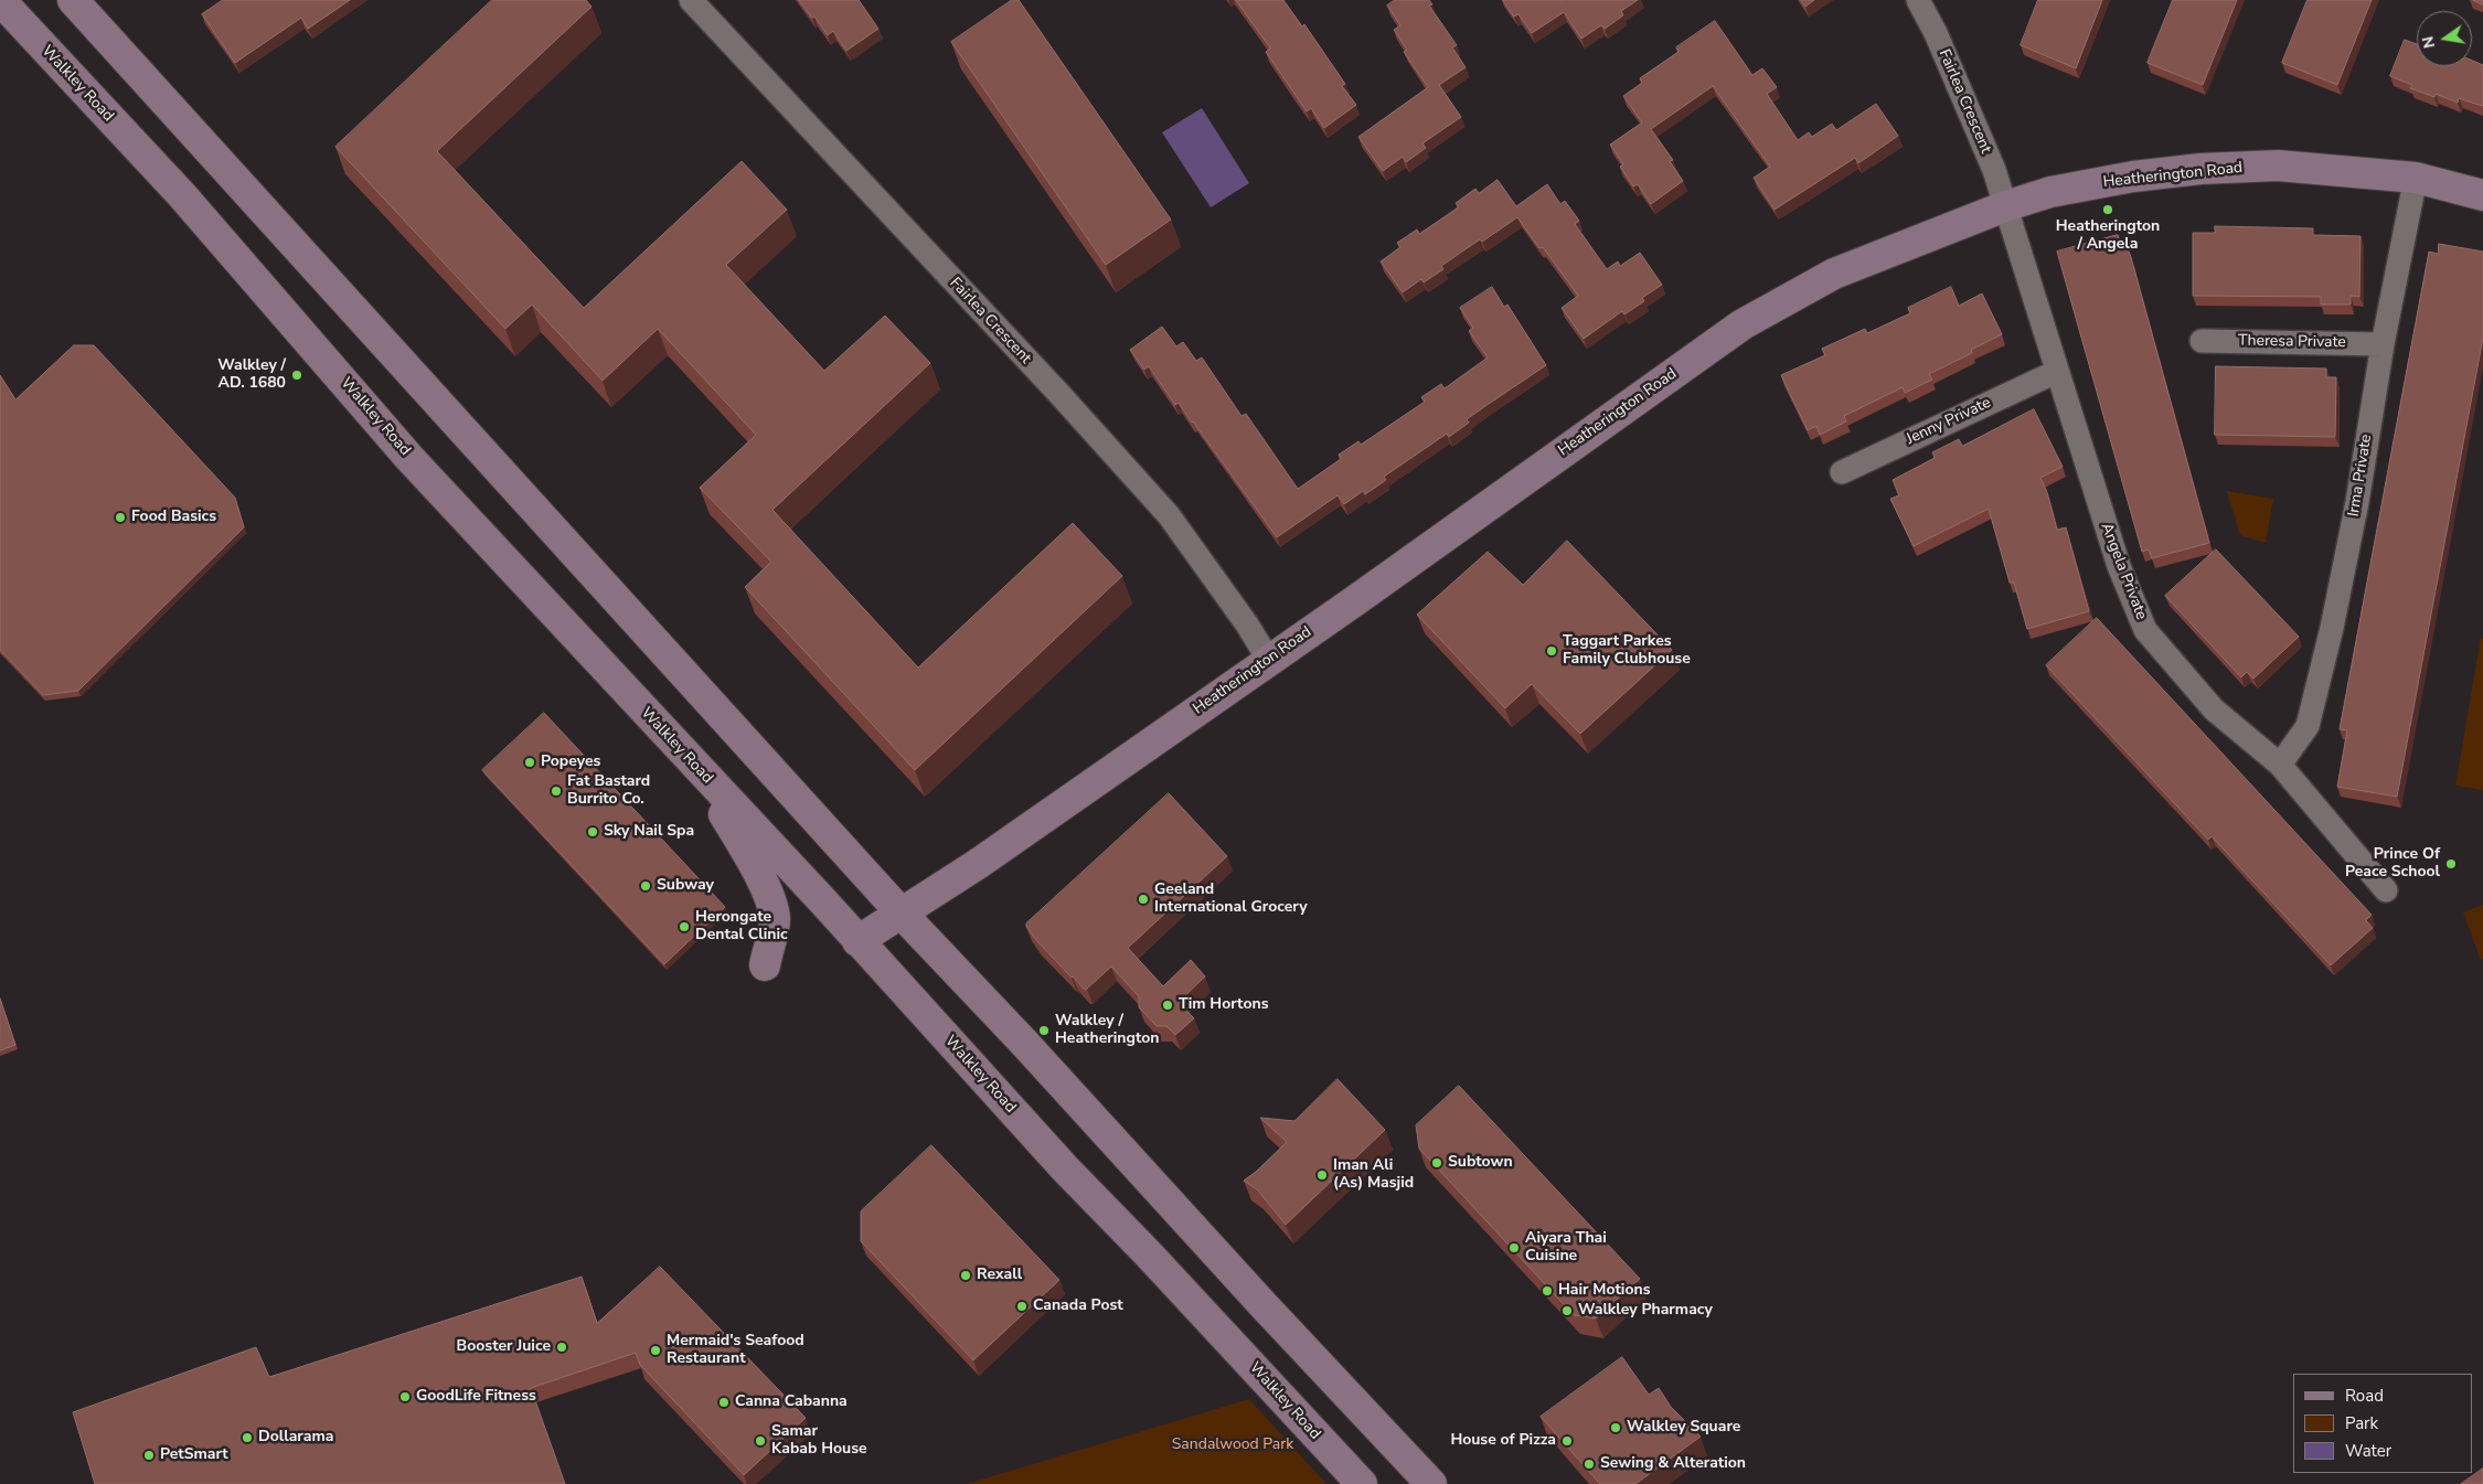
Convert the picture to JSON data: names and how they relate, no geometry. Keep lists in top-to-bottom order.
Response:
{
  "streets": {
    "main road": ["Walkley Road", "Heatherington Road"],
    "street": [
      "Fairlea Crescent",
      "Theresa Private",
      "Jenny Private",
      "Irma Private",
      "Angela Private"
    ]
  },
  "crossings": [
    ["Walkley Road", "Heatherington Road"],
    ["Fairlea Crescent", "Heatherington Road"],
    ["Fairlea Crescent", "Angela Private"],
    ["Heatherington Road", "Irma Private"],
    ["Heatherington Road", "Angela Private"],
    ["Theresa Private", "Irma Private"],
    ["Jenny Private", "Angela Private"],
    ["Irma Private", "Angela Private"]
  ],
  "parks": ["Sandalwood Park"],
  "places": [
    "Heatherington / Angela",
    "Walkley / AD. 1680",
    "Food Basics",
    "Taggart Parkes Family Clubhouse",
    "Popeyes",
    "Fat Bastard Burrito Co.",
    "Sky Nail Spa",
    "Prince Of Peace School",
    "Subway",
    "Geeland International Grocery",
    "Herongate Dental Clinic",
    "Tim Hortons",
    "Walkley / Heatherington",
    "Subtown",
    "Iman Ali (As) Masjid",
    "Aiyara Thai Cuisine",
    "Rexall",
    "Hair Motions",
    "Canada Post",
    "Walkley Pharmacy",
    "Booster Juice",
    "Mermaid's Seafood Restaurant",
    "GoodLife Fitness",
    "Canna Cabanna",
    "Walkley Square",
    "Dollarama",
    "Samar Kabab House",
    "House of Pizza",
    "PetSmart",
    "Sewing & Alteration"
  ],
  "legend": ["Road", "Park", "Water"],
  "north": "left"
}
